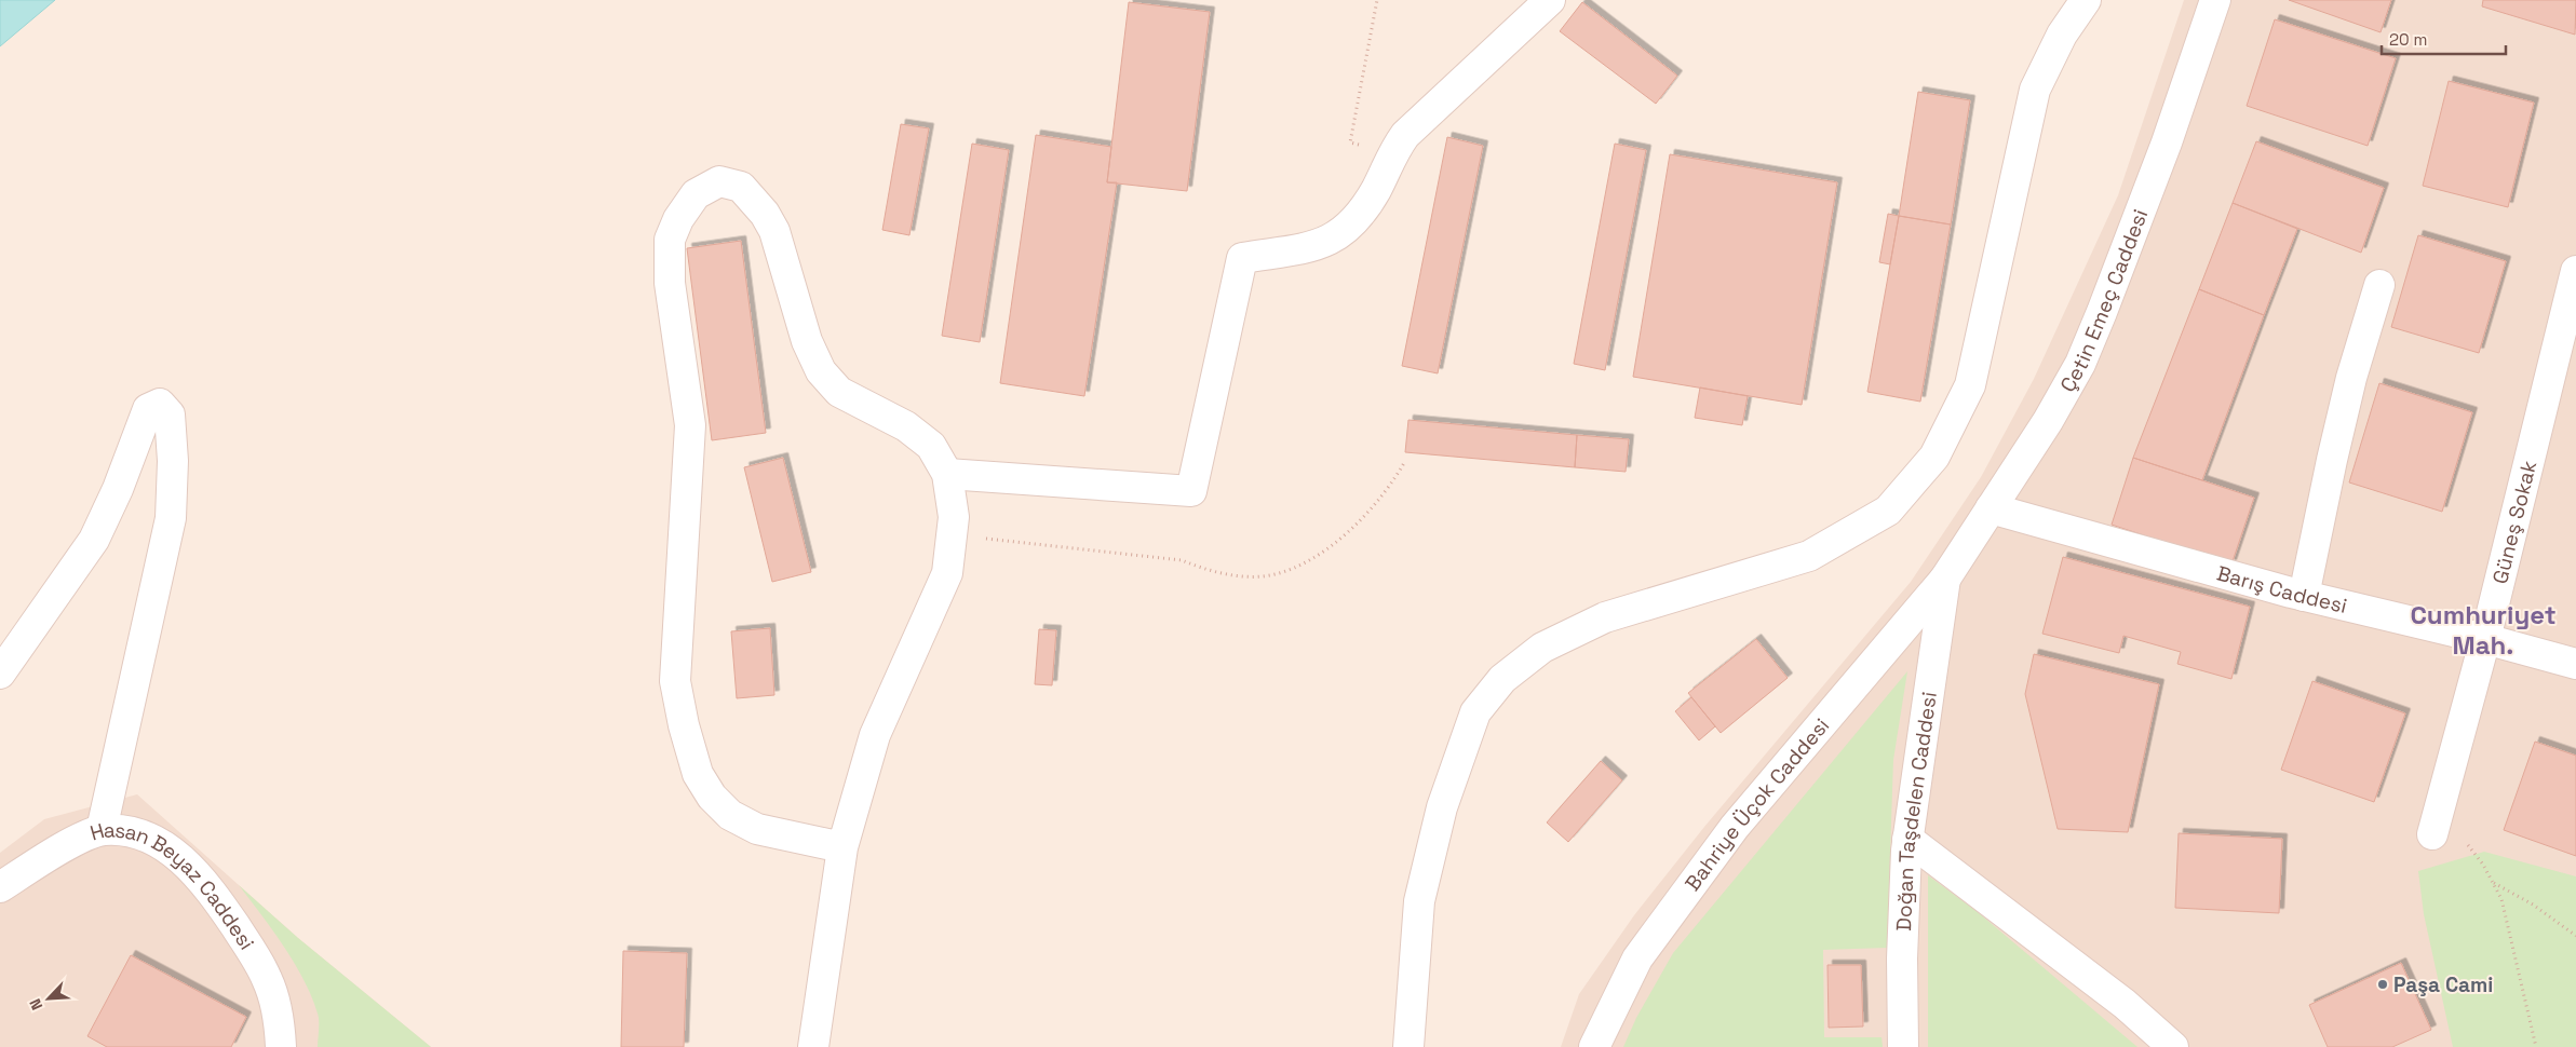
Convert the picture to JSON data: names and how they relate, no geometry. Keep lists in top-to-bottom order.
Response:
{
  "streets": {
    "street": [
      "Çetin Emeç Caddesi",
      "Güneş Sokak",
      "Barış Caddesi",
      "Bahriye Üçok Caddesi",
      "Doğan Taşdelen Caddesi",
      "Hasan Beyaz Caddesi"
    ]
  },
  "crossings": [
    ["Çetin Emeç Caddesi", "Barış Caddesi"],
    ["Çetin Emeç Caddesi", "Bahriye Üçok Caddesi"],
    ["Çetin Emeç Caddesi", "Doğan Taşdelen Caddesi"],
    ["Güneş Sokak", "Barış Caddesi"],
    ["Bahriye Üçok Caddesi", "Doğan Taşdelen Caddesi"]
  ],
  "districts": ["Cumhuriyet Mah."],
  "places": ["Paşa Cami"],
  "scale_bar": "20 m",
  "north": "bottom left"
}
